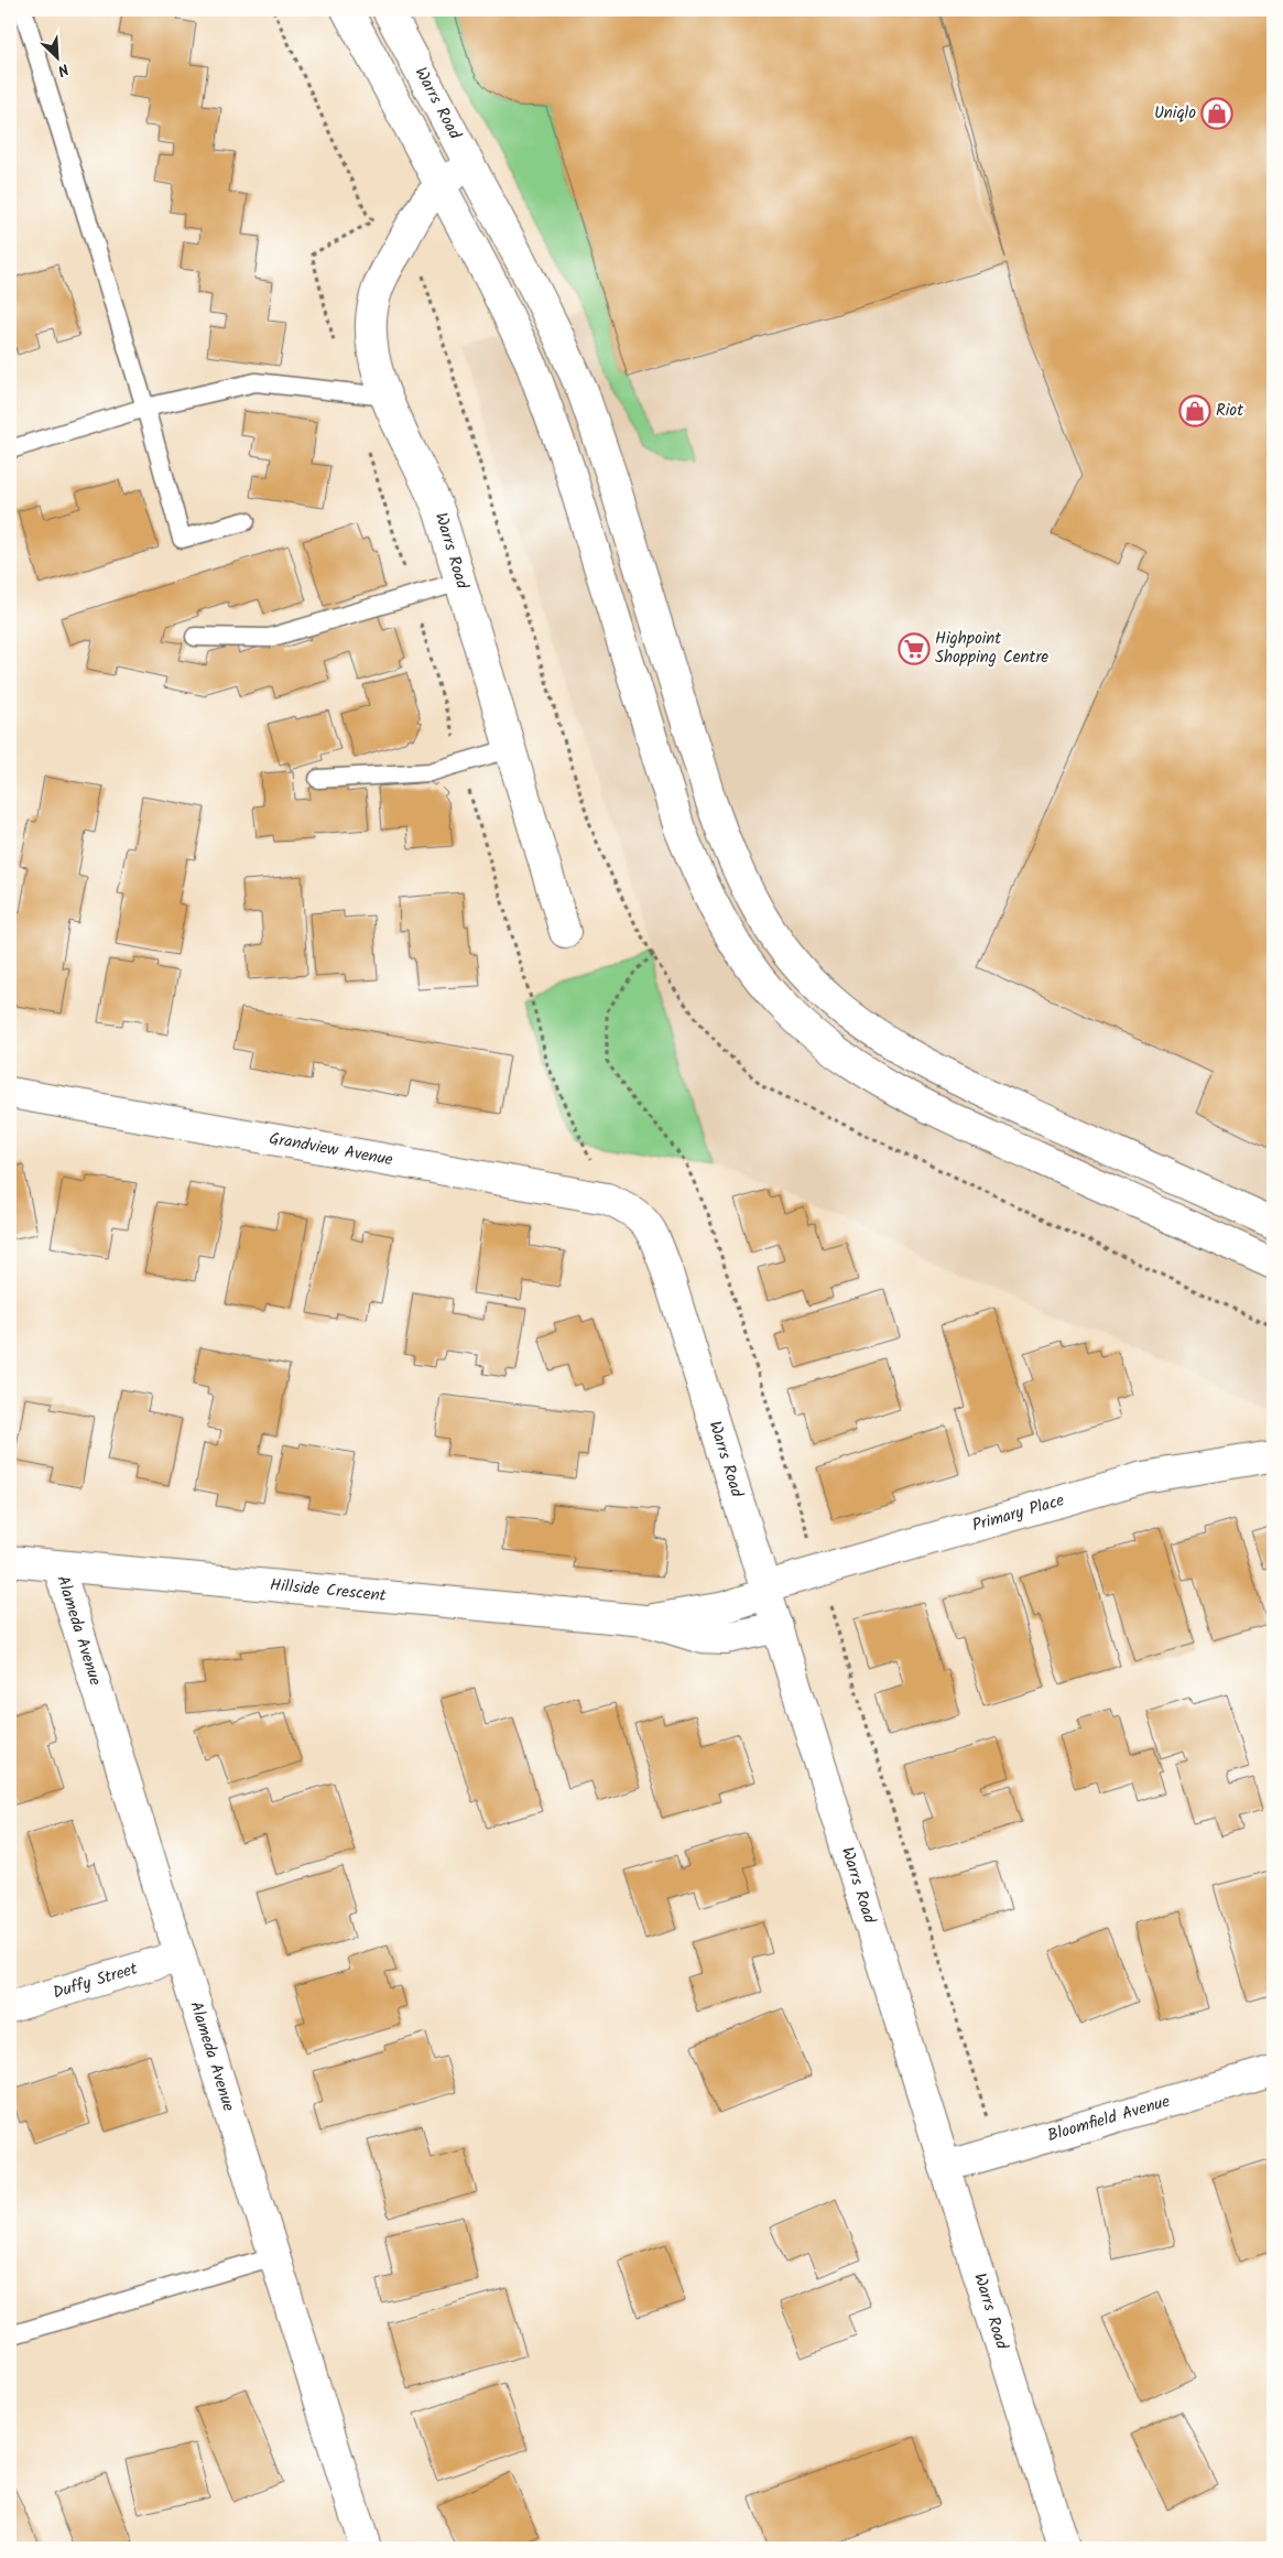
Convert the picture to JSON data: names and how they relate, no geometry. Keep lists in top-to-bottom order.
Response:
{
  "streets": {
    "street": [
      "Warrs Road",
      "Grandview Avenue",
      "Primary Place",
      "Hillside Crescent",
      "Alameda Avenue",
      "Duffy Street",
      "Bloomfield Avenue"
    ]
  },
  "crossings": [
    ["Warrs Road", "Grandview Avenue"],
    ["Warrs Road", "Primary Place"],
    ["Warrs Road", "Hillside Crescent"],
    ["Warrs Road", "Bloomfield Avenue"],
    ["Primary Place", "Hillside Crescent"],
    ["Hillside Crescent", "Alameda Avenue"],
    ["Alameda Avenue", "Duffy Street"]
  ],
  "places": {
    "shop": ["Uniqlo", "Riot"],
    "supermarket": ["Highpoint Shopping Centre"]
  },
  "north": "bottom right"
}
